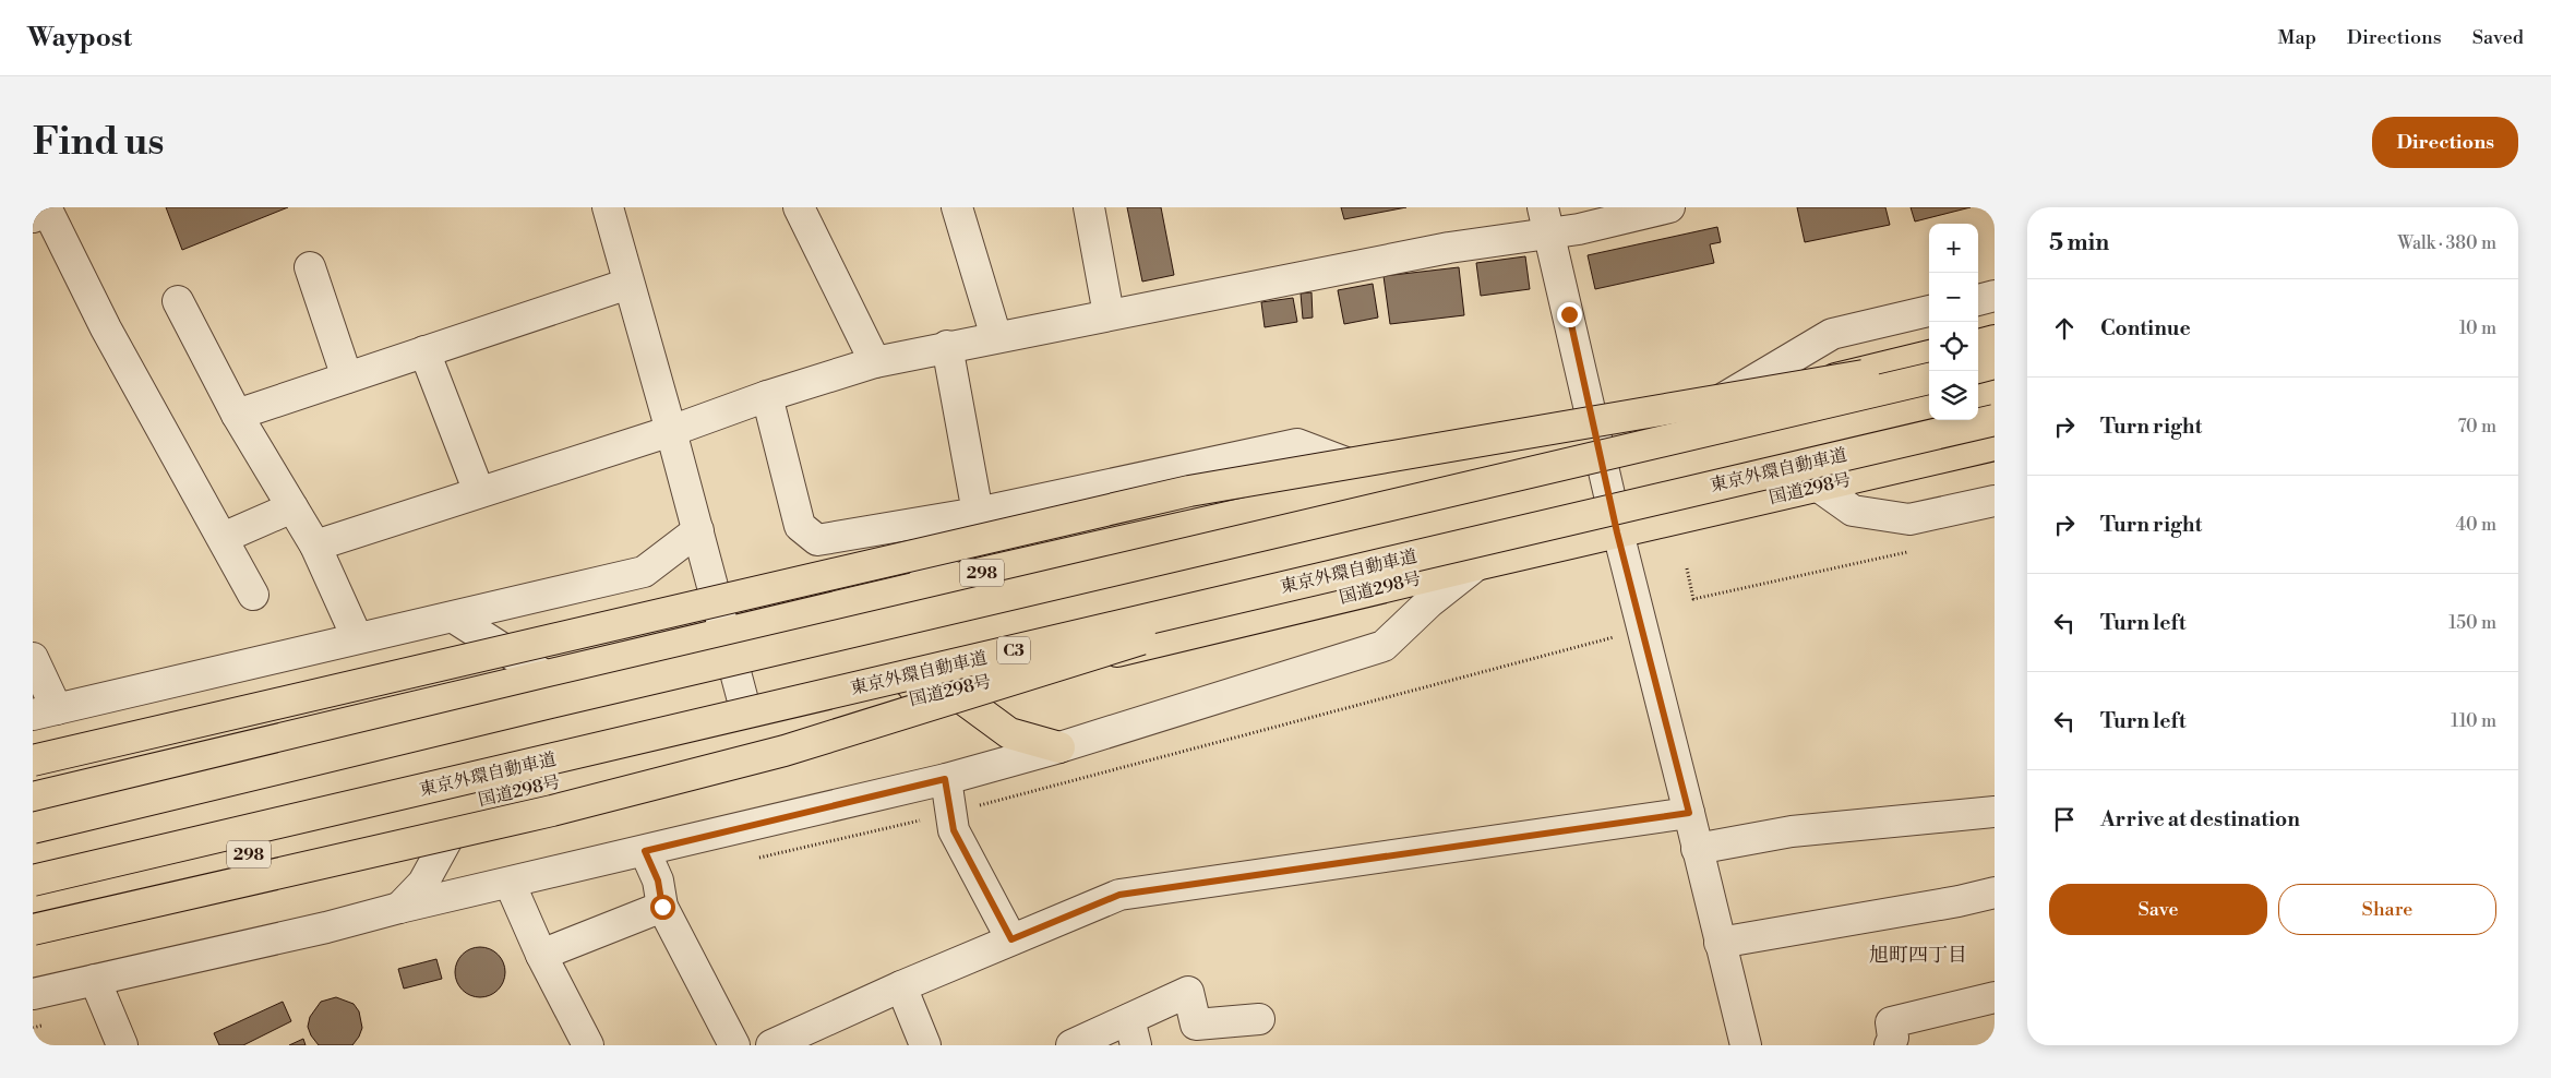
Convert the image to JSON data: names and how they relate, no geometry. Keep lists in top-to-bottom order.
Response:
{
  "streets": {
    "highway": [
      "東京外環自動車道",
      "国道298号",
      "298",
      "C3"
    ]
  },
  "districts": ["旭町四丁目"],
  "page": {
    "header": "Waypost",
    "nav": ["Map", "Directions", "Saved"],
    "buttons": [
      "Directions",
      ["Save", "Share"]
    ],
    "title": "Find us",
    "heading": ["5 min", "Walk · 380 m"],
    "map_buttons": ["+", "−"],
    "list": [
      ["Continue", "10 m"],
      ["Turn right", "70 m"],
      ["Turn right", "40 m"],
      ["Turn left", "150 m"],
      ["Turn left", "110 m"],
      "Arrive at destination"
    ]
  }
}
